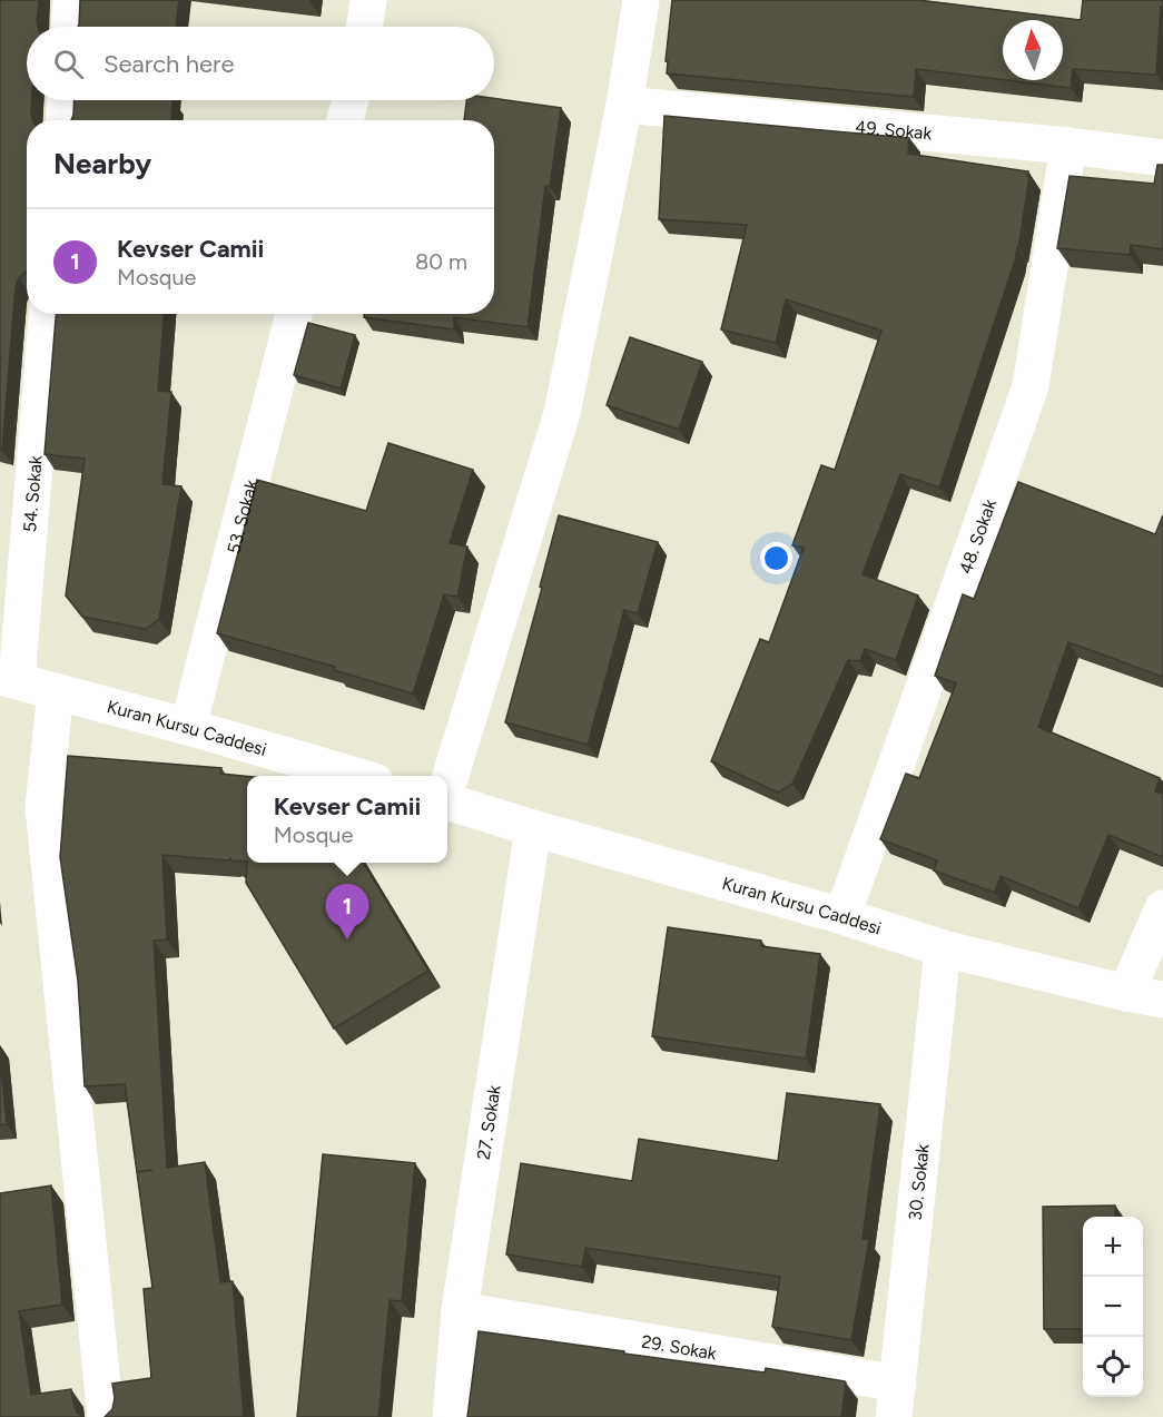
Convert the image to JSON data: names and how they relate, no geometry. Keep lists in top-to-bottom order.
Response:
{
  "streets": {
    "street": [
      "49. Sokak",
      "54. Sokak",
      "53. Sokak",
      "48. Sokak",
      "Kuran Kursu Caddesi",
      "27. Sokak",
      "30. Sokak",
      "29. Sokak"
    ]
  },
  "crossings": [
    ["49. Sokak", "48. Sokak"],
    ["54. Sokak", "Kuran Kursu Caddesi"],
    ["53. Sokak", "Kuran Kursu Caddesi"],
    ["48. Sokak", "Kuran Kursu Caddesi"],
    ["Kuran Kursu Caddesi", "27. Sokak"],
    ["Kuran Kursu Caddesi", "30. Sokak"],
    ["27. Sokak", "29. Sokak"],
    ["30. Sokak", "29. Sokak"]
  ],
  "north": "top",
  "page": {
    "search": "Search here",
    "heading": "Nearby",
    "list": [
      {
        "mark": "1",
        "name": "Kevser Camii",
        "note": "Mosque",
        "value": "80 m"
      }
    ],
    "popup": ["Kevser Camii", "Mosque"],
    "pins": "1",
    "map_buttons": ["+", "−"]
  }
}
